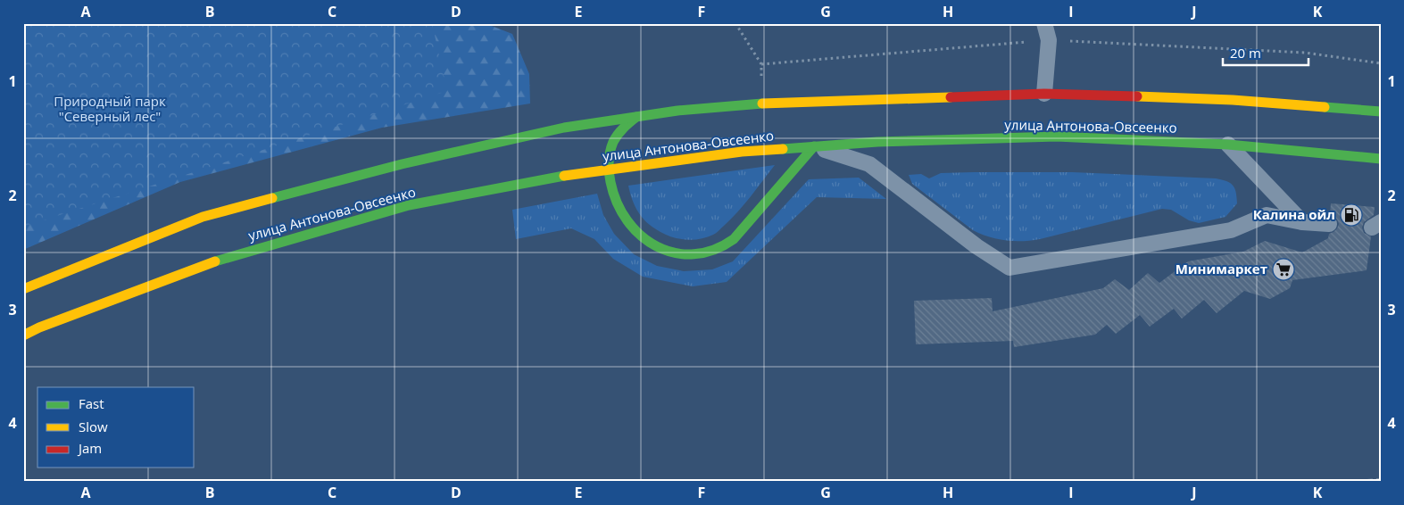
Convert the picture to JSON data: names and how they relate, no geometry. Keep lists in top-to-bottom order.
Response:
{
  "streets": {
    "highway": ["улица Антонова-Овсеенко"]
  },
  "parks": ["Природный парк \"Северный лес\""],
  "places": {
    "fuel station": ["Калина ойл"],
    "supermarket": ["Минимаркет"]
  },
  "legend": ["Fast", "Slow", "Jam"],
  "scale_bar": "20 m",
  "grid": {
    "columns": [
      "A",
      "B",
      "C",
      "D",
      "E",
      "F",
      "G",
      "H",
      "I",
      "J",
      "K"
    ],
    "rows": [
      "1",
      "2",
      "3",
      "4"
    ]
  }
}
